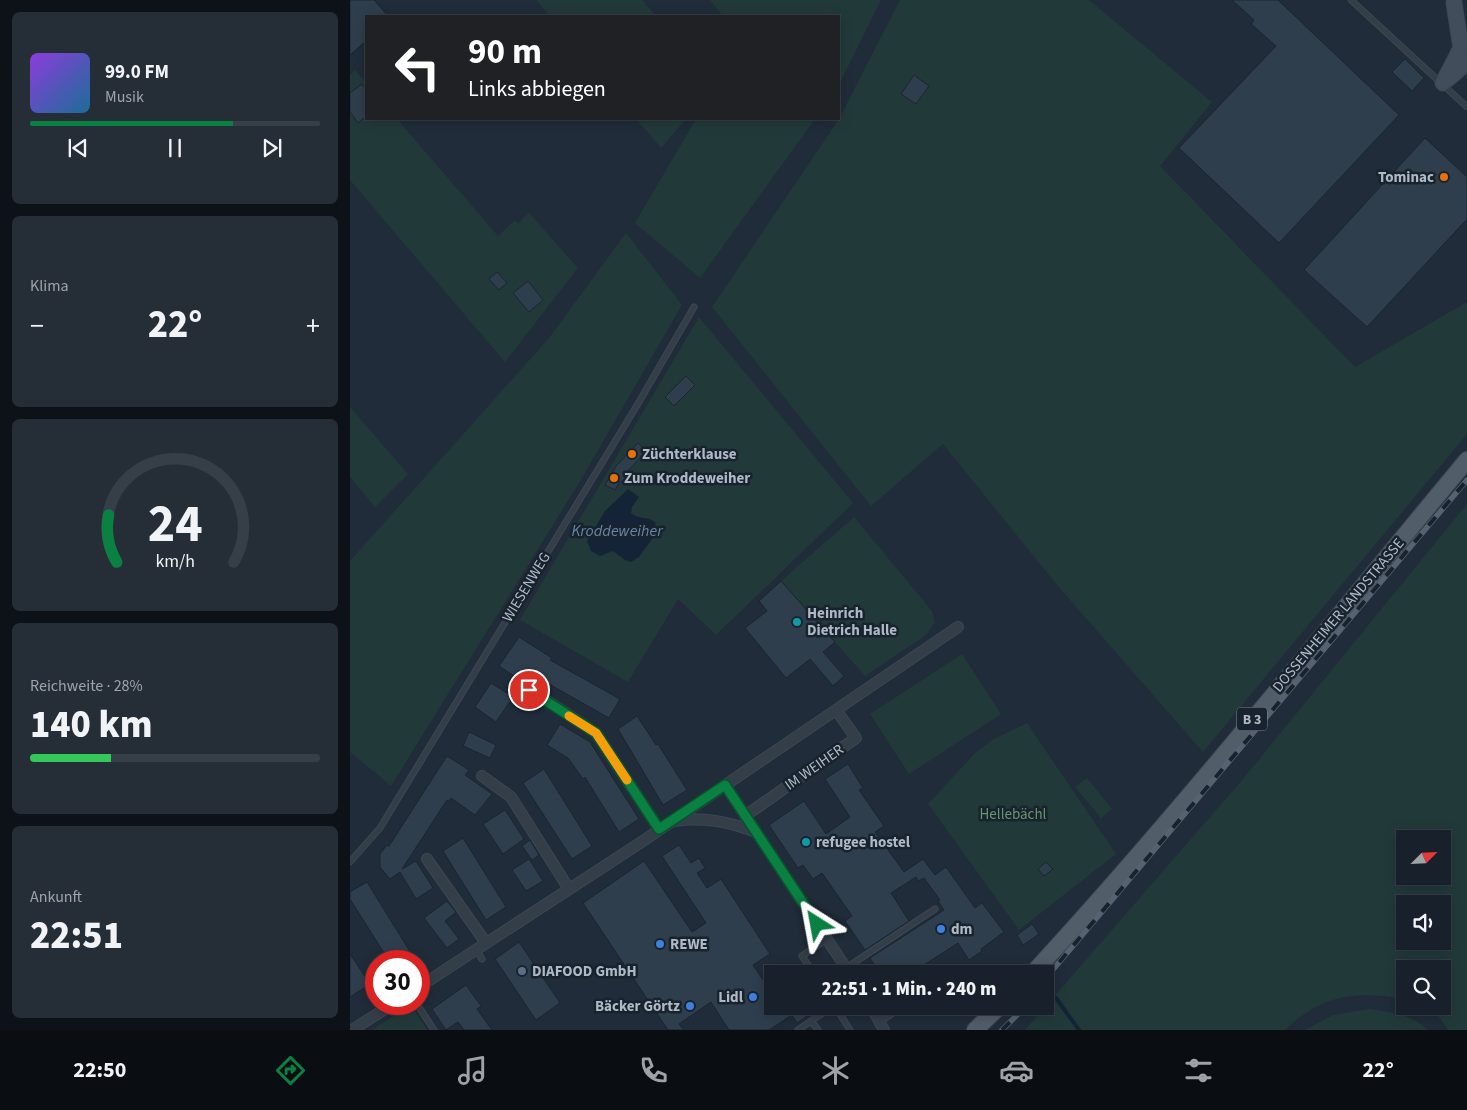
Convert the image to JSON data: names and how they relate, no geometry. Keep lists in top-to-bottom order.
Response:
{
  "streets": {
    "main road": ["DOSSENHEIMER LANDSTRASSE", "B 3"],
    "street": ["IM WEIHER"],
    "lane": ["WIESENWEG"]
  },
  "water": ["Kroddeweiher"],
  "parks": ["Hellebächl"],
  "places": [
    "Tominac",
    "Züchterklause",
    "Zum Kroddeweiher",
    "Heinrich Dietrich Halle",
    "refugee hostel",
    "dm",
    "REWE",
    "DIAFOOD GmbH",
    "Lidl",
    "Bäcker Görtz"
  ],
  "north": "top right",
  "page": {
    "turn": ["90 m", "Links abbiegen"],
    "song": ["99.0 FM", "Musik"],
    "tile": [
      "Klima",
      ["Reichweite · 28%", "140 km"],
      ["Ankunft", "22:51"]
    ],
    "heat": ["−", "22°", "+"],
    "limit": "30",
    "trip": "22:51 · 1 Min. · 240 m",
    "tabs": ["22:50", "22°"],
    "gauge": ["24", "km/h"]
  }
}
